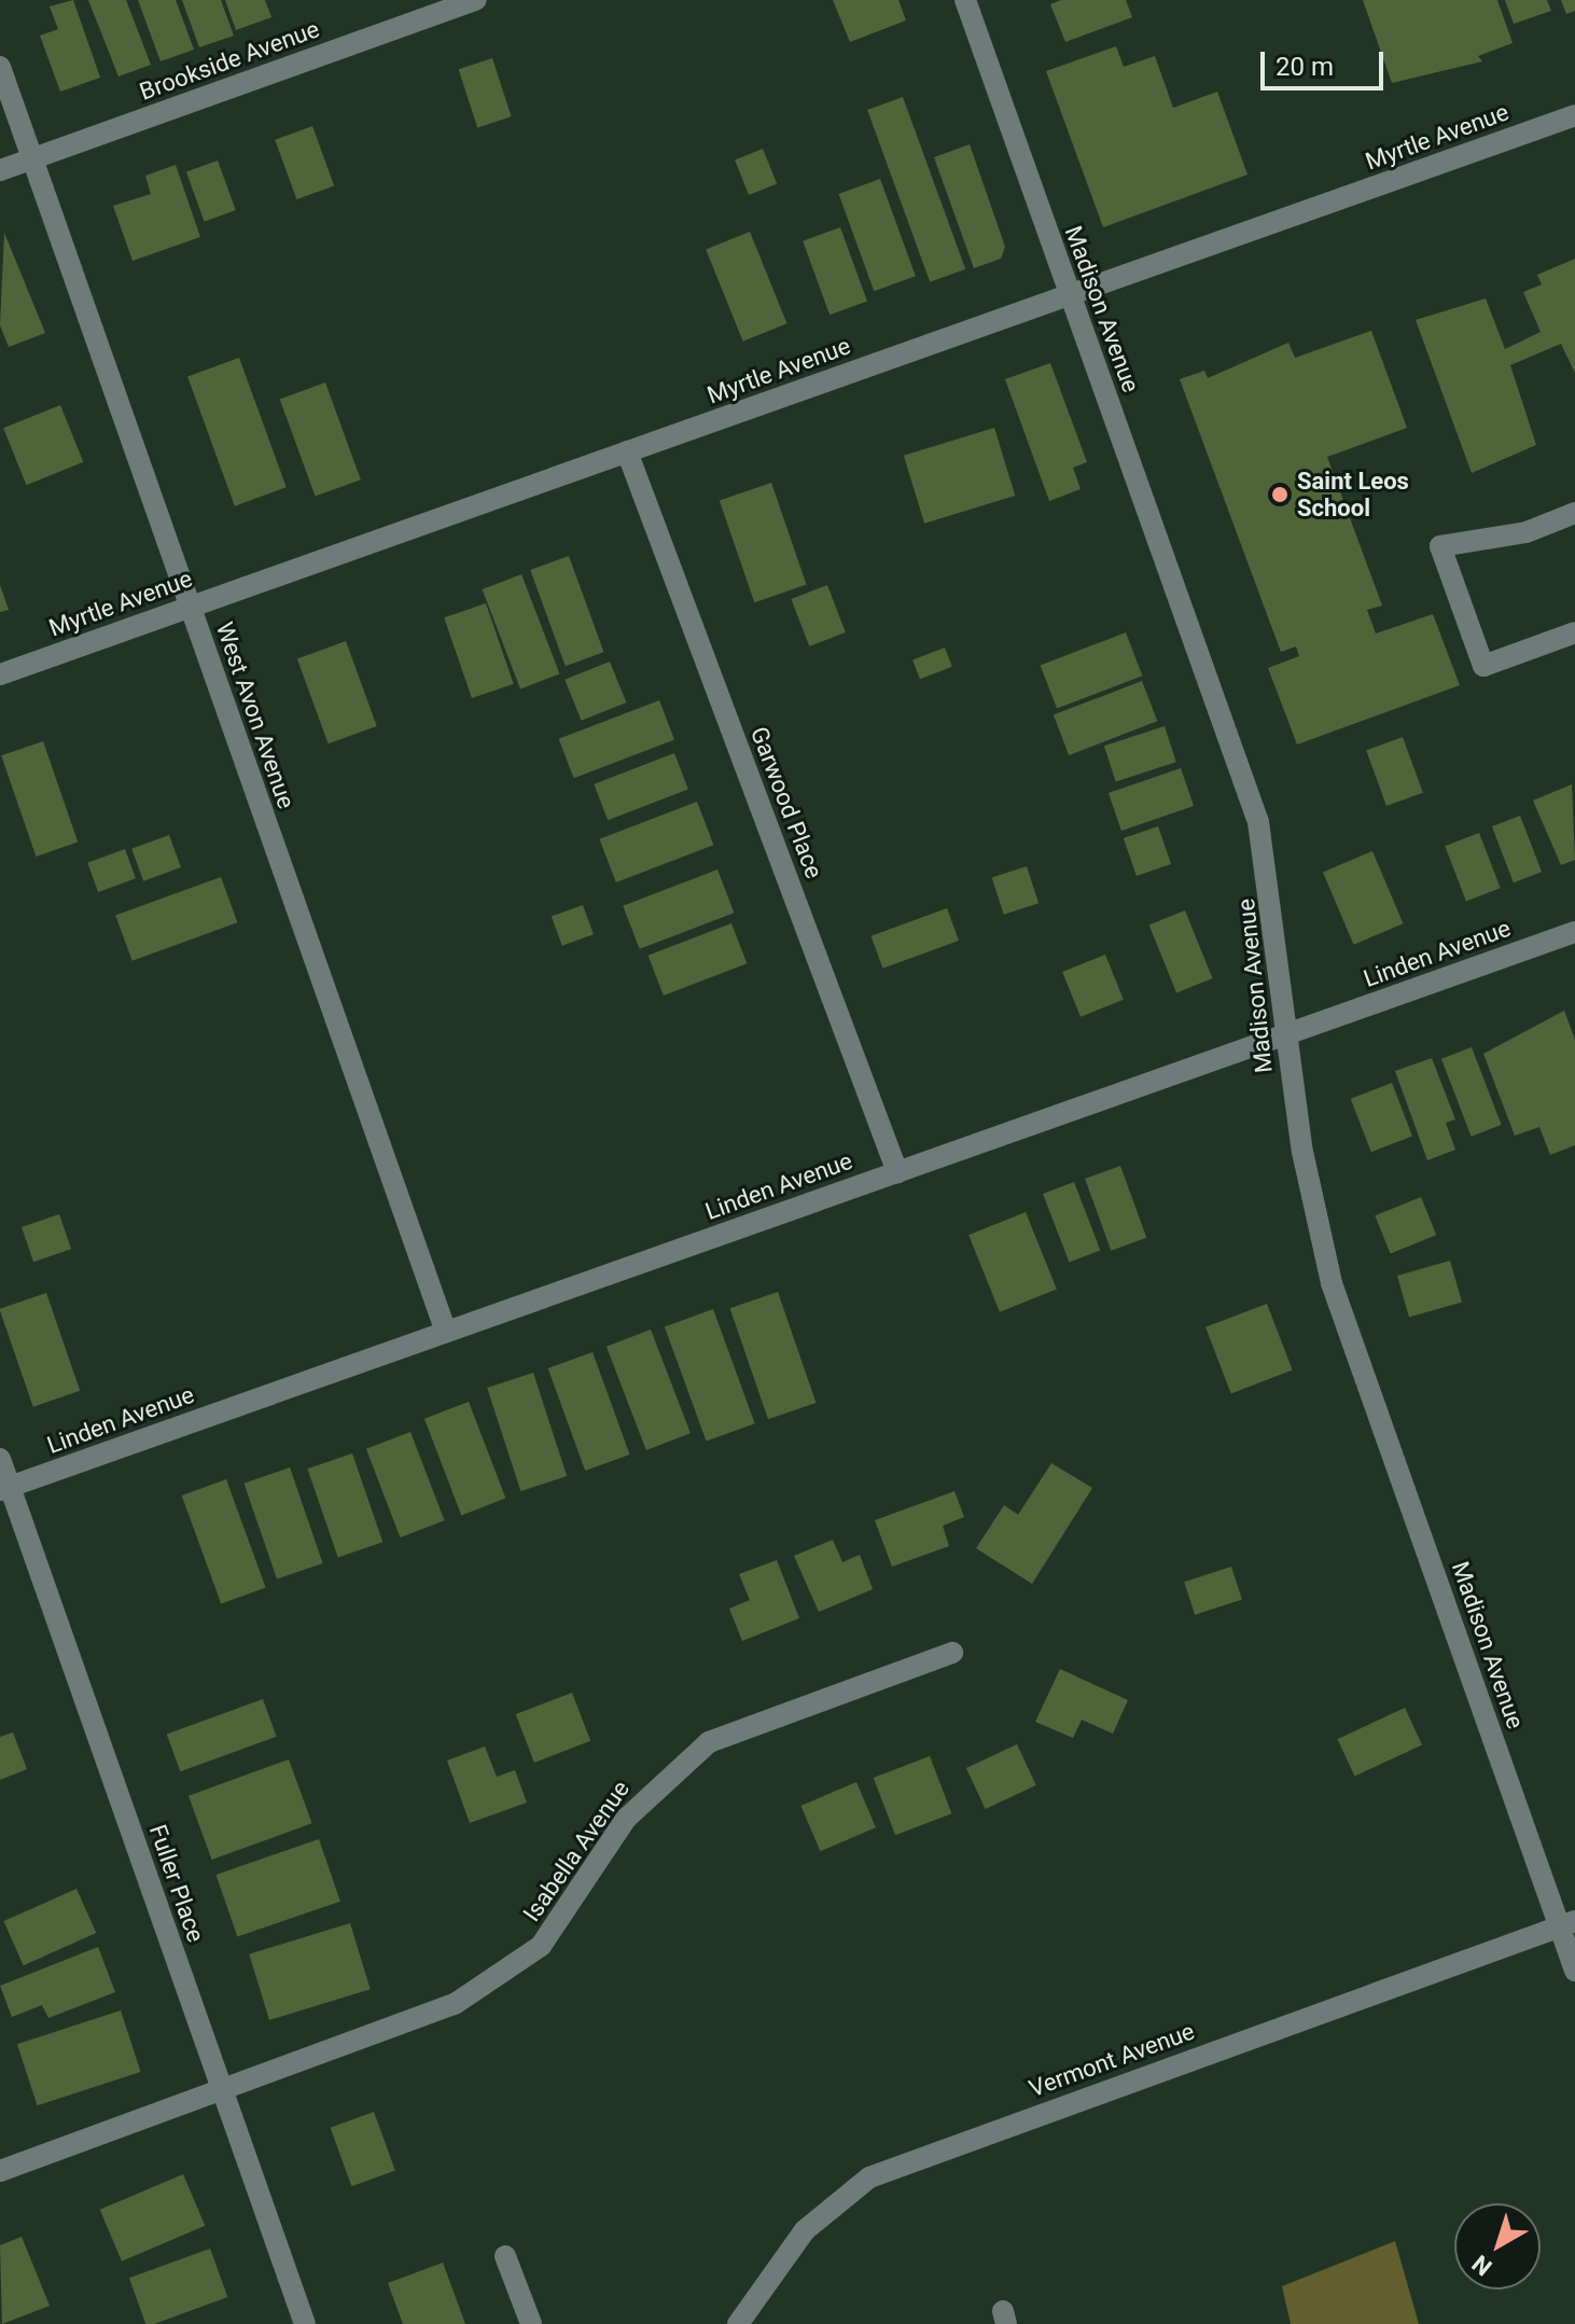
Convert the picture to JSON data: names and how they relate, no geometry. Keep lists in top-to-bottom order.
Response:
{
  "streets": {
    "street": [
      "Brookside Avenue",
      "Myrtle Avenue",
      "Madison Avenue",
      "West Avon Avenue",
      "Garwood Place",
      "Linden Avenue",
      "Isabella Avenue",
      "Fuller Place",
      "Vermont Avenue"
    ]
  },
  "crossings": [
    ["Brookside Avenue", "West Avon Avenue"],
    ["Myrtle Avenue", "Madison Avenue"],
    ["Myrtle Avenue", "West Avon Avenue"],
    ["Myrtle Avenue", "Garwood Place"],
    ["Madison Avenue", "Linden Avenue"],
    ["Madison Avenue", "Vermont Avenue"],
    ["West Avon Avenue", "Linden Avenue"],
    ["Garwood Place", "Linden Avenue"],
    ["Linden Avenue", "Fuller Place"],
    ["Isabella Avenue", "Fuller Place"]
  ],
  "places": ["Saint Leos School"],
  "scale_bar": "20 m",
  "north": "bottom left"
}
